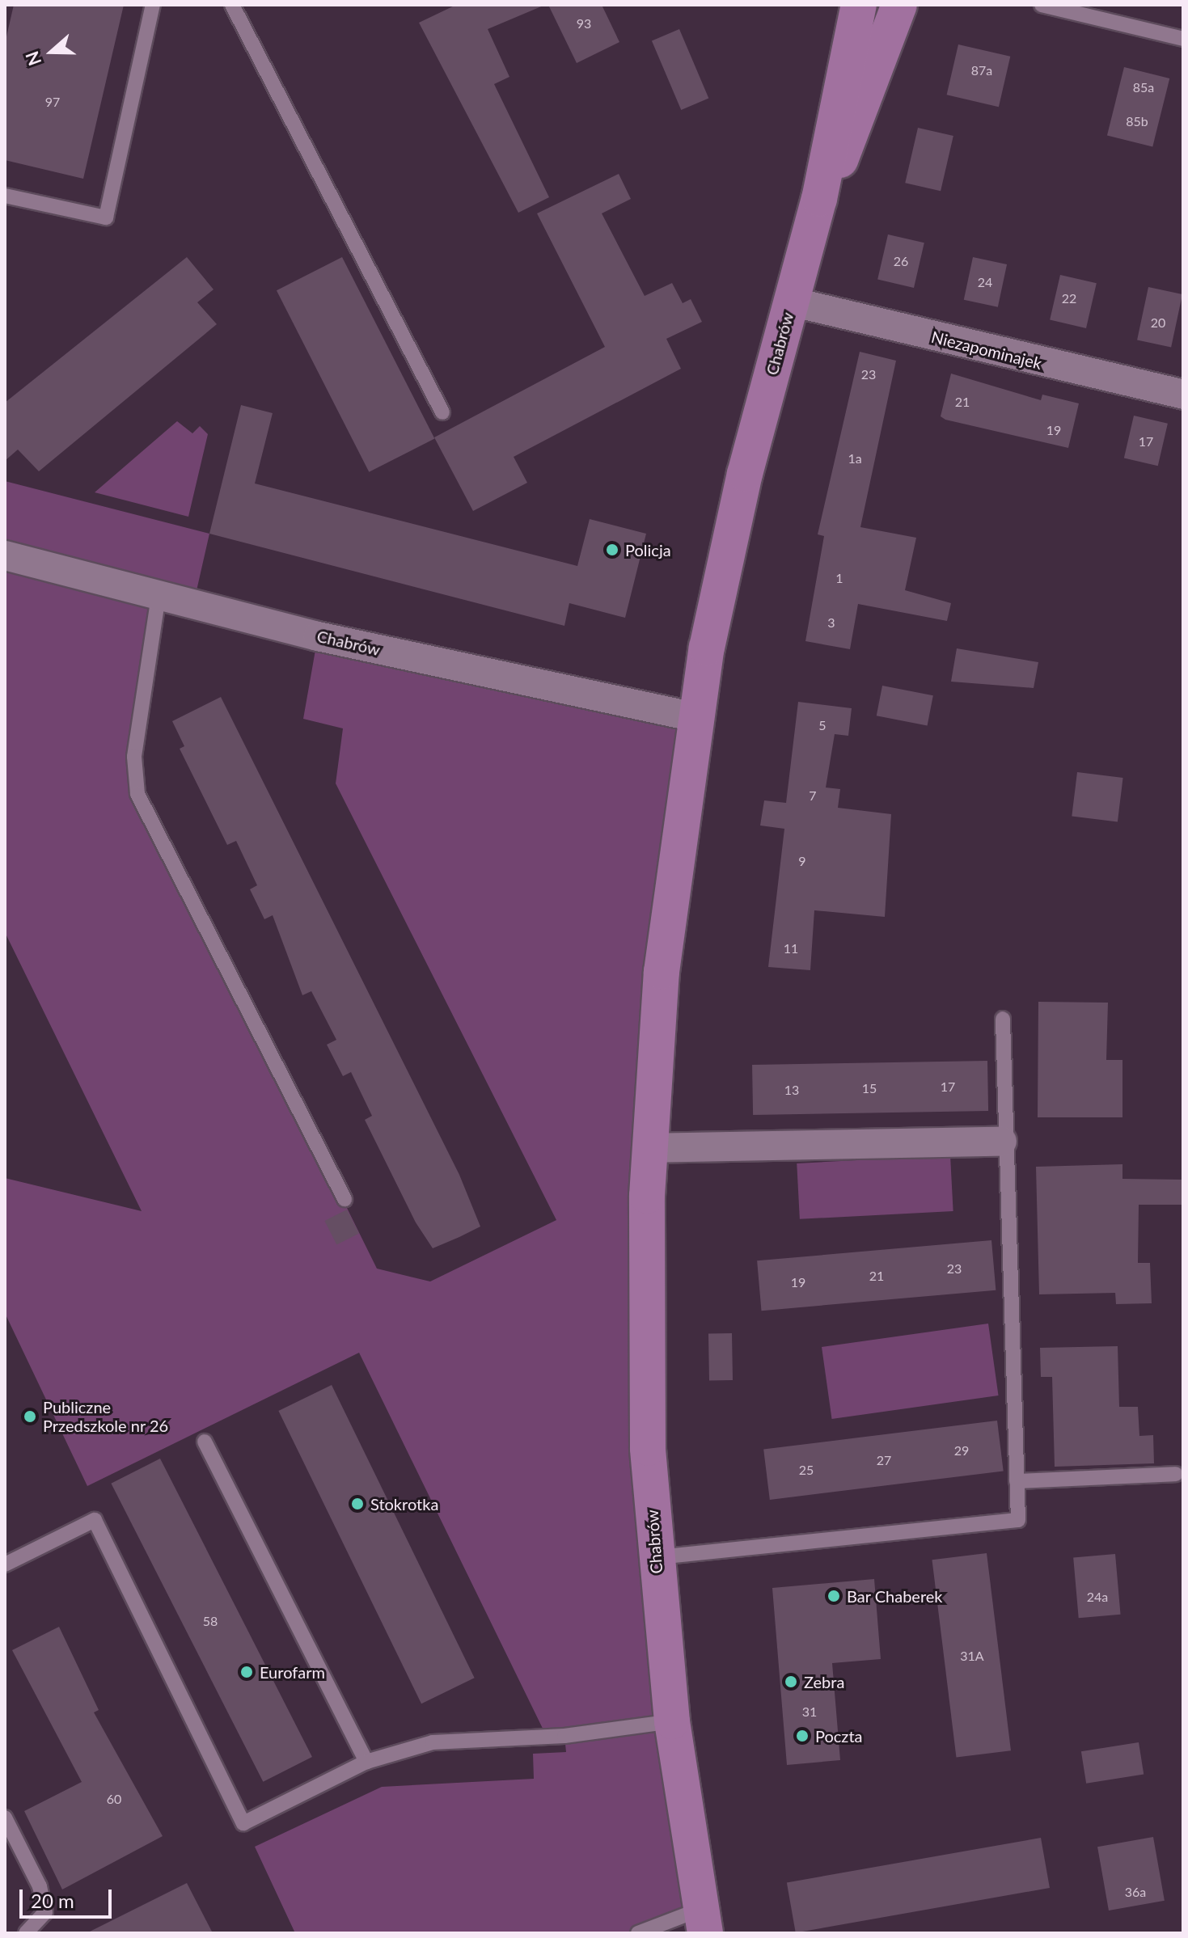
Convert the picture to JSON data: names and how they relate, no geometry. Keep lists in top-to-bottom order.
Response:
{
  "streets": {
    "street": ["Chabrów", "Niezapominajek"]
  },
  "crossings": [
    ["Chabrów", "Niezapominajek"]
  ],
  "places": [
    "Policja",
    "Publiczne Przedszkole nr 26",
    "Stokrotka",
    "Bar Chaberek",
    "Eurofarm",
    "Zebra",
    "Poczta"
  ],
  "house_numbers": [
    "93",
    "87a",
    "85a",
    "97",
    "85b",
    "26",
    "24",
    "22",
    "20",
    "23",
    "21",
    "19",
    "17",
    "1a",
    "1",
    "3",
    "5",
    "7",
    "9",
    "11",
    "17",
    "15",
    "13",
    "23",
    "21",
    "19",
    "29",
    "27",
    "25",
    "24a",
    "58",
    "31A",
    "31",
    "60",
    "36a"
  ],
  "scale_bar": "20 m",
  "north": "left"
}
